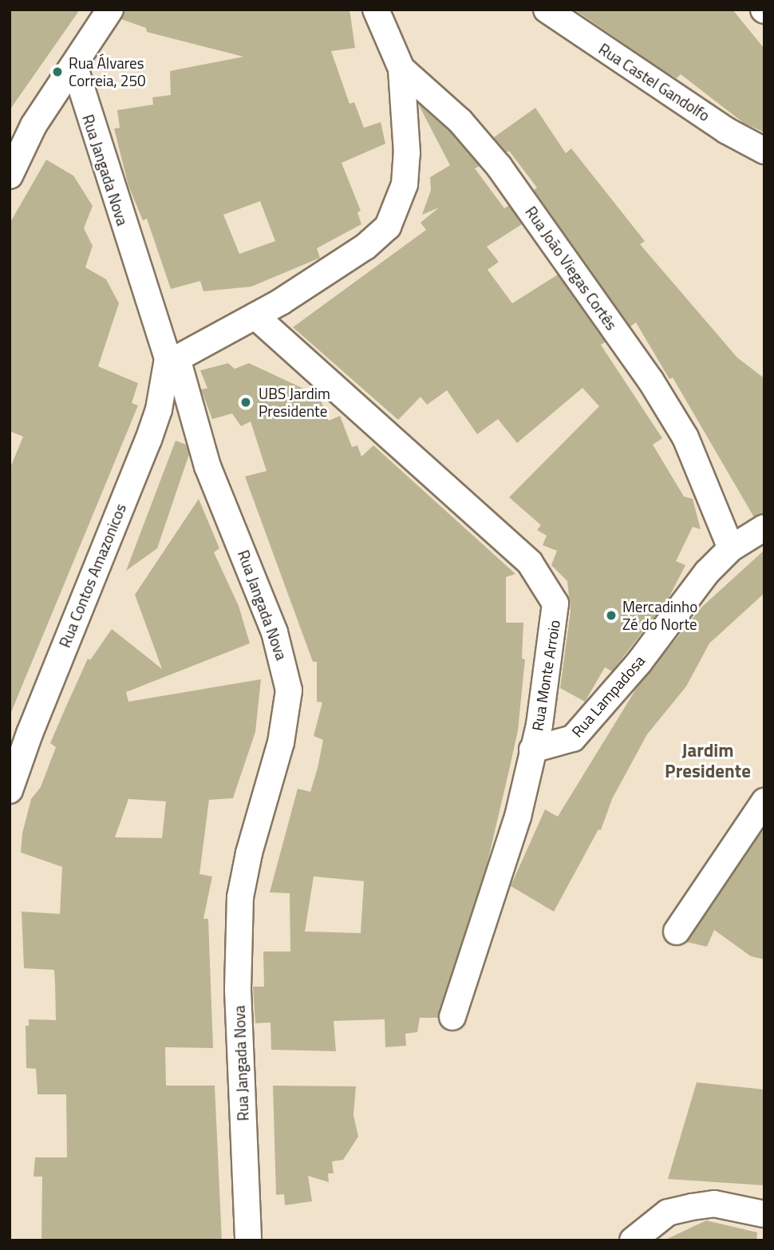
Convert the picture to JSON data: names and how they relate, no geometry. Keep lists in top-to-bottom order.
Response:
{
  "streets": {
    "street": [
      "Rua Castel Gandolfo",
      "Rua Jangada Nova",
      "Rua João Viegas Cortês",
      "Rua Contos Amazonicos",
      "Rua Monte Arroio",
      "Rua Lampadosa"
    ]
  },
  "crossings": [
    ["Rua Jangada Nova", "Rua Contos Amazonicos"],
    ["Rua João Viegas Cortês", "Rua Lampadosa"],
    ["Rua Monte Arroio", "Rua Lampadosa"]
  ],
  "districts": ["Jardim Presidente"],
  "places": ["Rua Álvares Correia, 250", "UBS Jardim Presidente", "Mercadinho Zé do Norte"]
}
